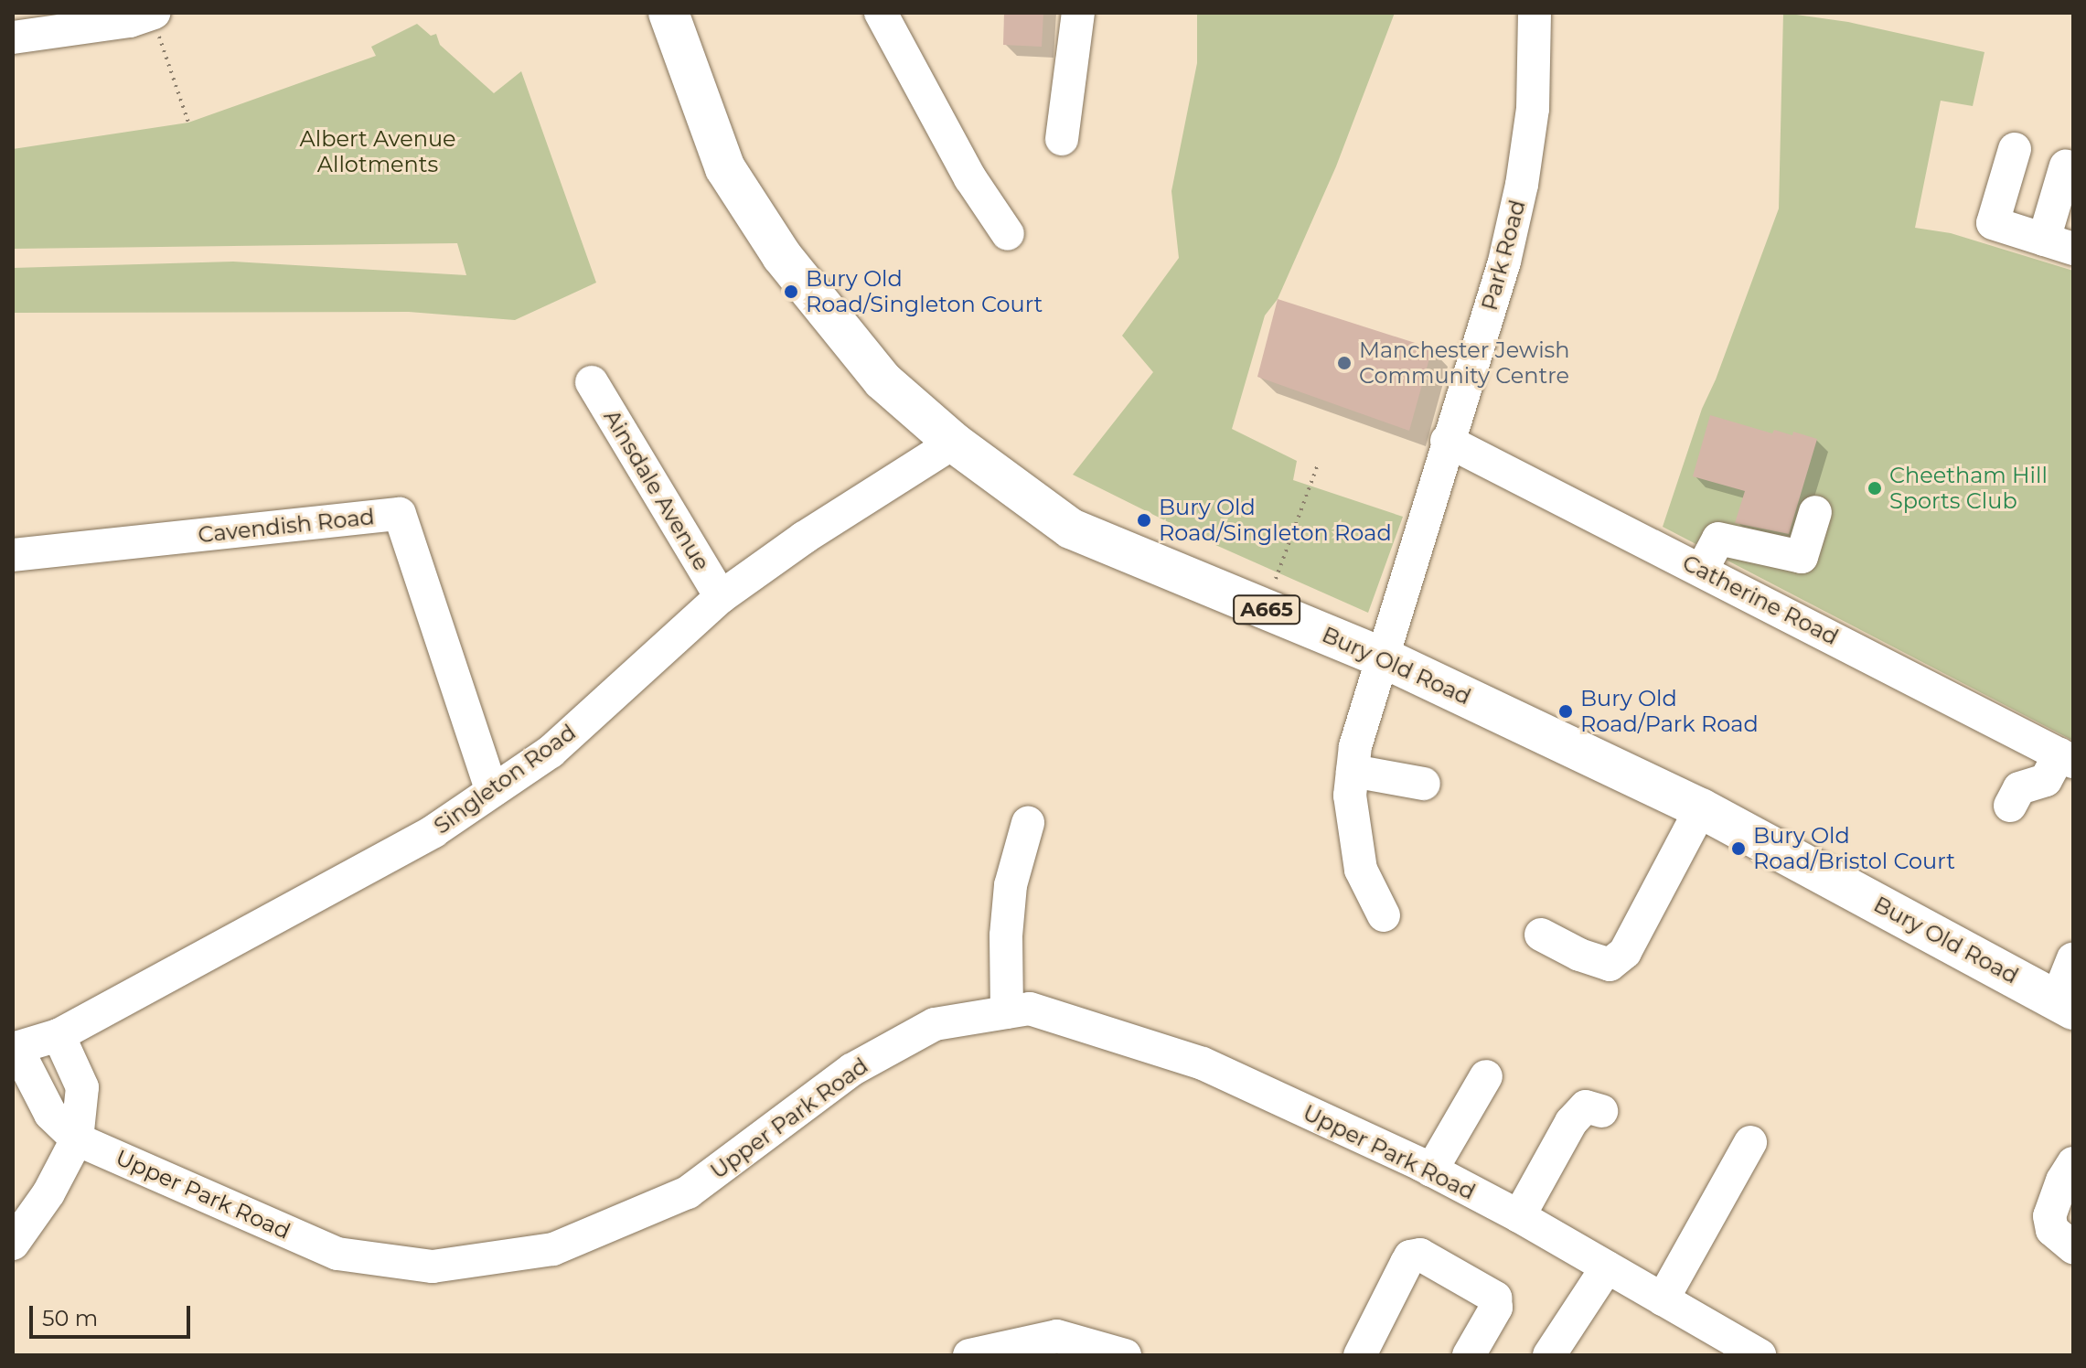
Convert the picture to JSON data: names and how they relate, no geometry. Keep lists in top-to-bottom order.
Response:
{
  "streets": {
    "main road": ["A665", "Bury Old Road"],
    "street": [
      "Park Road",
      "Ainsdale Avenue",
      "Cavendish Road",
      "Catherine Road",
      "Singleton Road",
      "Upper Park Road"
    ]
  },
  "crossings": [
    ["Park Road", "Catherine Road"],
    ["Park Road", "Bury Old Road"],
    ["Ainsdale Avenue", "Singleton Road"],
    ["Cavendish Road", "Singleton Road"],
    ["Bury Old Road", "Singleton Road"],
    ["Singleton Road", "Upper Park Road"]
  ],
  "parks": ["Albert Avenue Allotments"],
  "places": [
    "Bury Old Road/Singleton Court",
    "Manchester Jewish Community Centre",
    "Cheetham Hill Sports Club",
    "Bury Old Road/Singleton Road",
    "Bury Old Road/Park Road",
    "Bury Old Road/Bristol Court"
  ],
  "scale_bar": "50 m"
}
